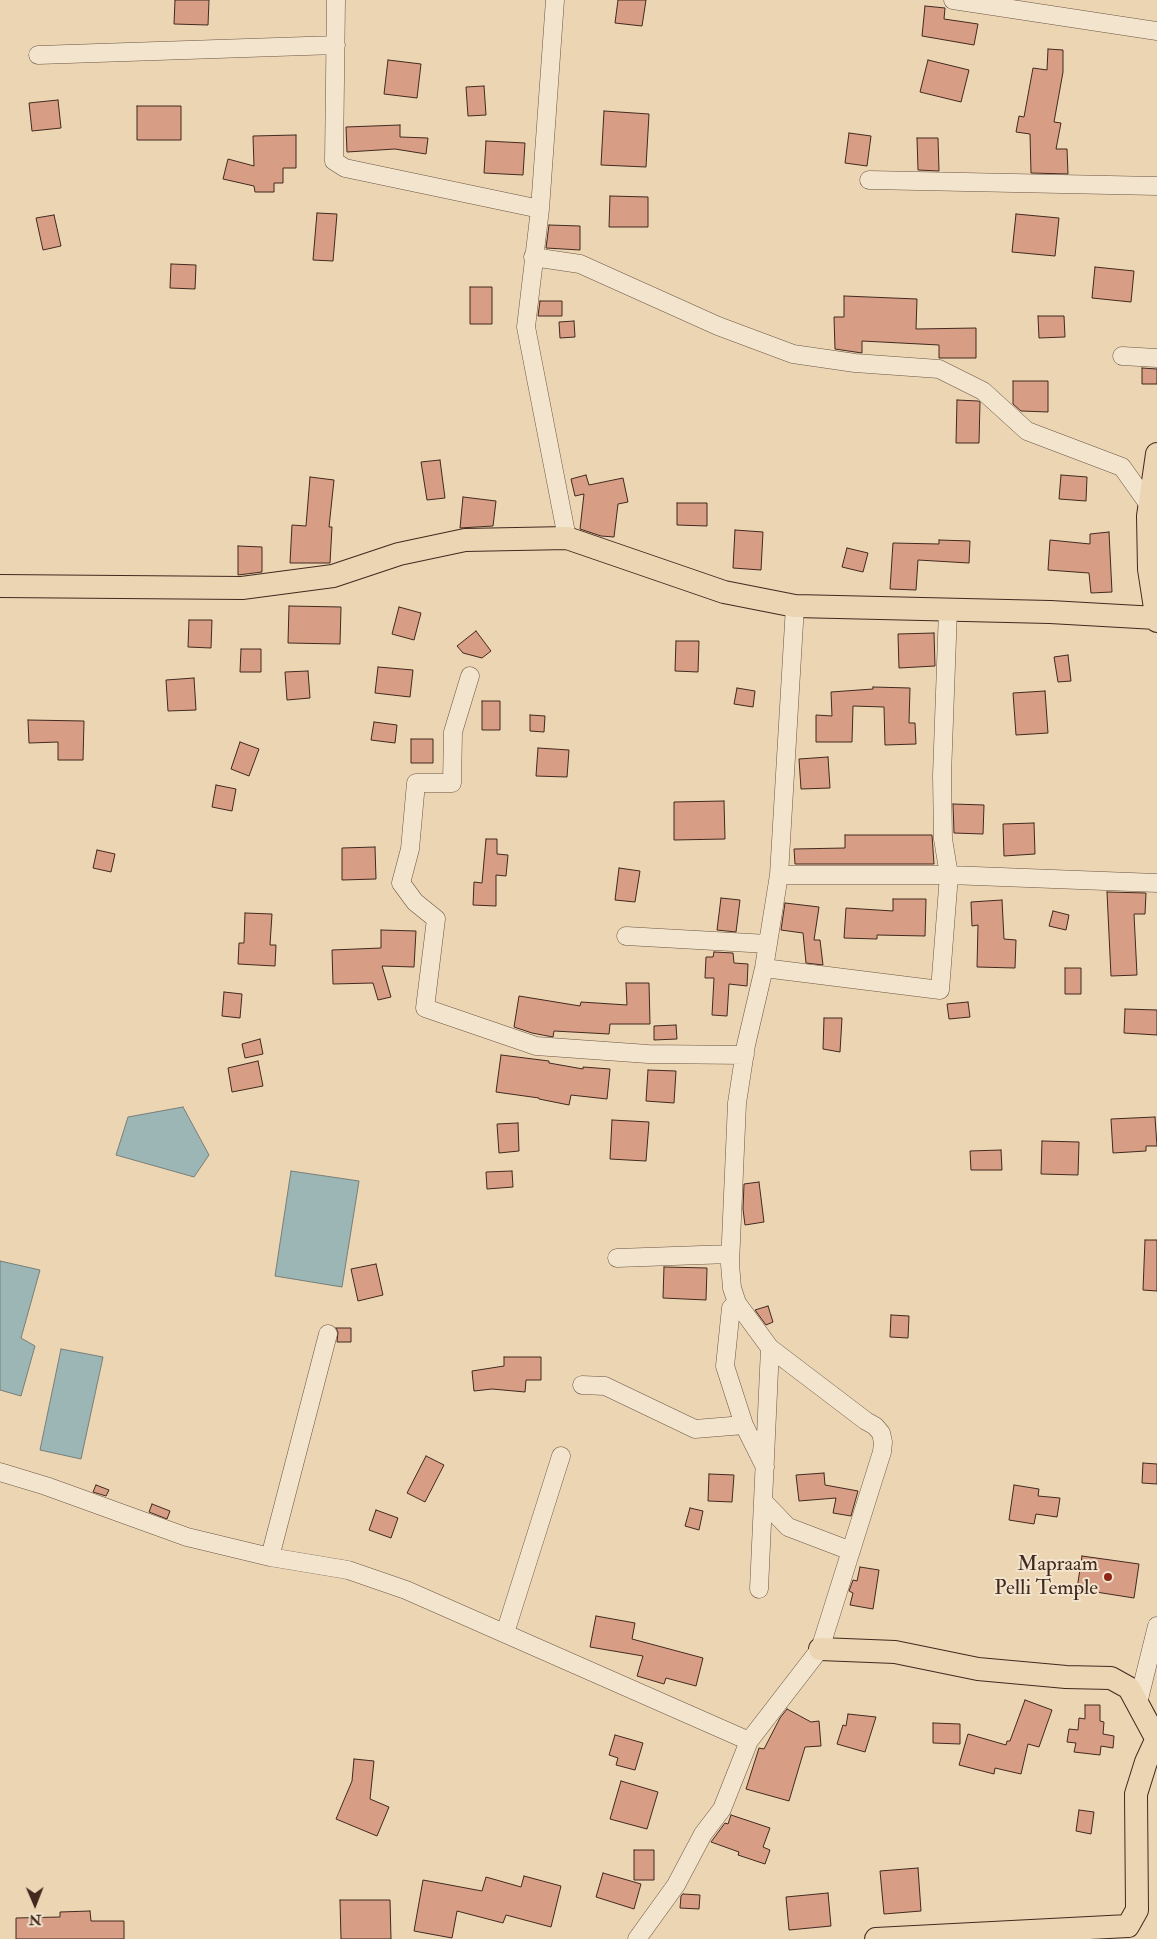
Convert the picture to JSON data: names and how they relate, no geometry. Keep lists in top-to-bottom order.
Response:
{
  "places": ["Mapraam Pelli Temple"],
  "north": "bottom"
}
